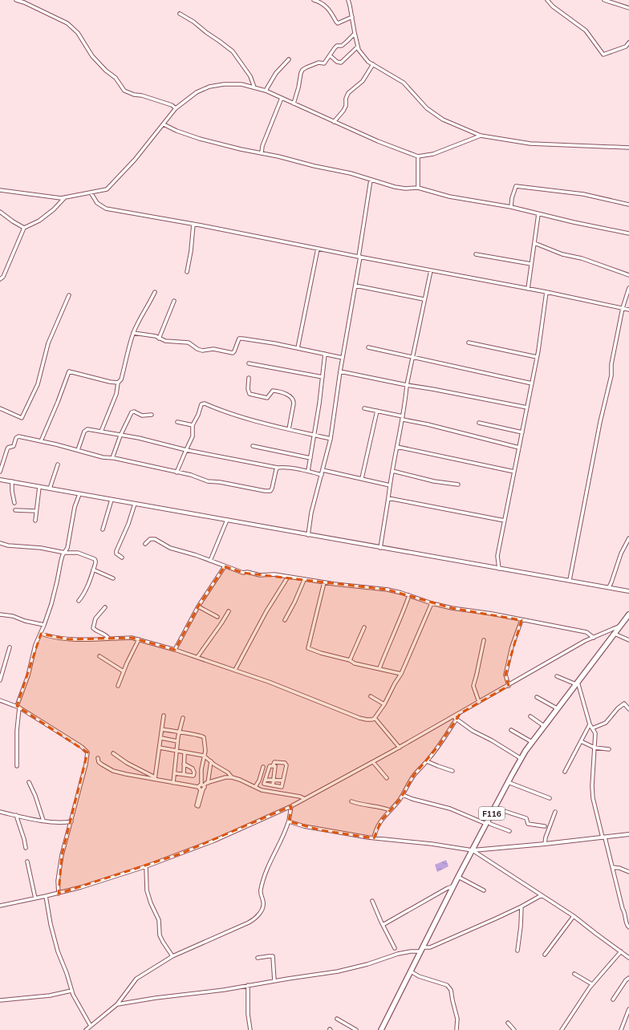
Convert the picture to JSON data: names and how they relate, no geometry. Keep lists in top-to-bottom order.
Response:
{
  "streets": {
    "main road": ["F116"]
  }
}
